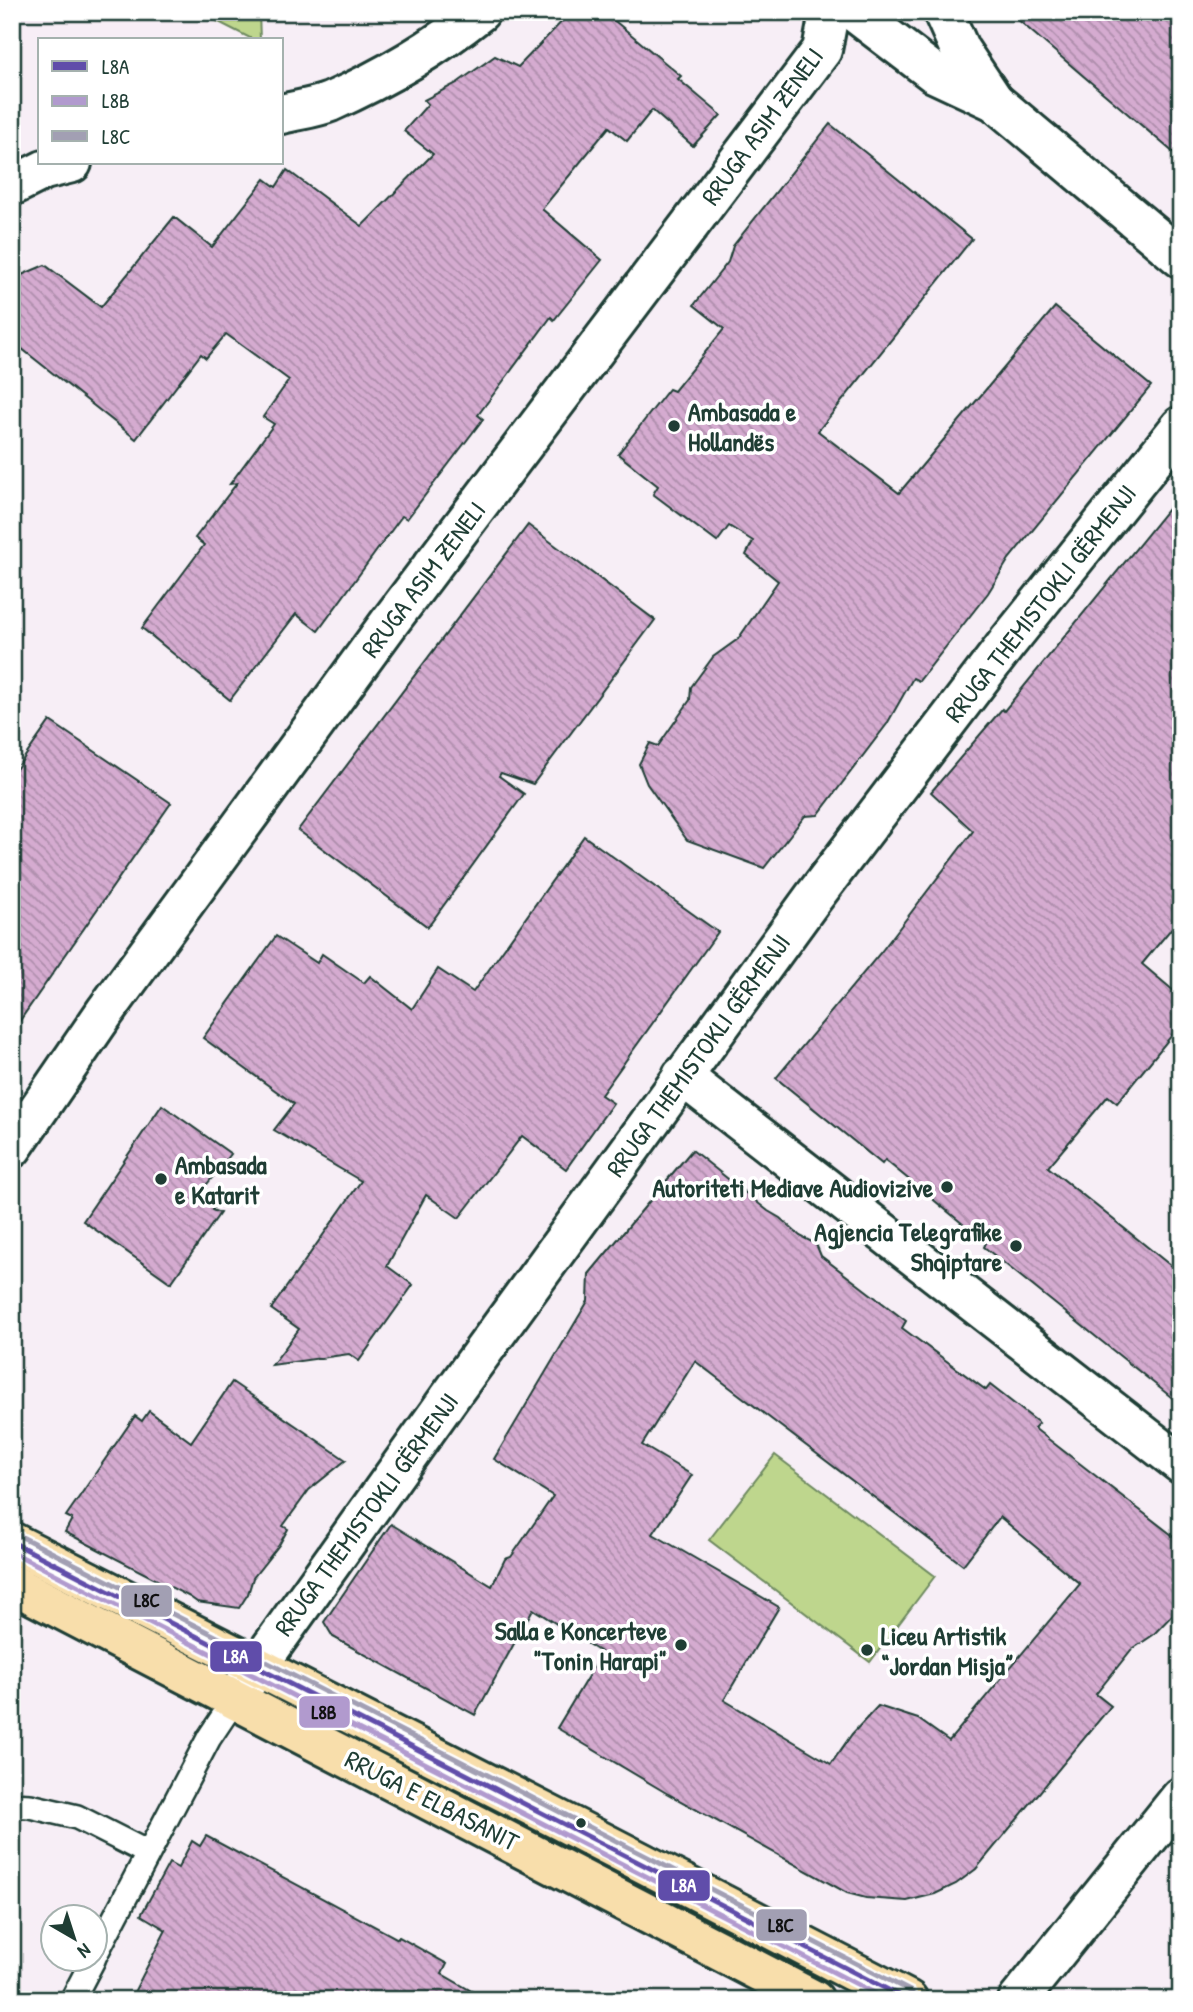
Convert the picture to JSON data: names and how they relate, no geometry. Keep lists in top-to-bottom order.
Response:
{
  "streets": {
    "main road": ["RRUGA E ELBASANIT"],
    "street": ["RRUGA ASIM ZENELI", "RRUGA THEMISTOKLI GËRMENJI"]
  },
  "crossings": [
    ["RRUGA THEMISTOKLI GËRMENJI", "RRUGA E ELBASANIT"]
  ],
  "places": [
    "Ambasada e Hollandës",
    "Ambasada e Katarit",
    "Autoriteti Mediave Audiovizive",
    "Agjencia Telegrafike Shqiptare",
    "Salla e Koncerteve \"Tonin Harapi\"",
    "Liceu Artistik “Jordan Misja”"
  ],
  "lines": ["transit line L8C", "transit line L8A", "transit line L8B"],
  "legend": ["L8A", "L8B", "L8C"],
  "north": "bottom right"
}
